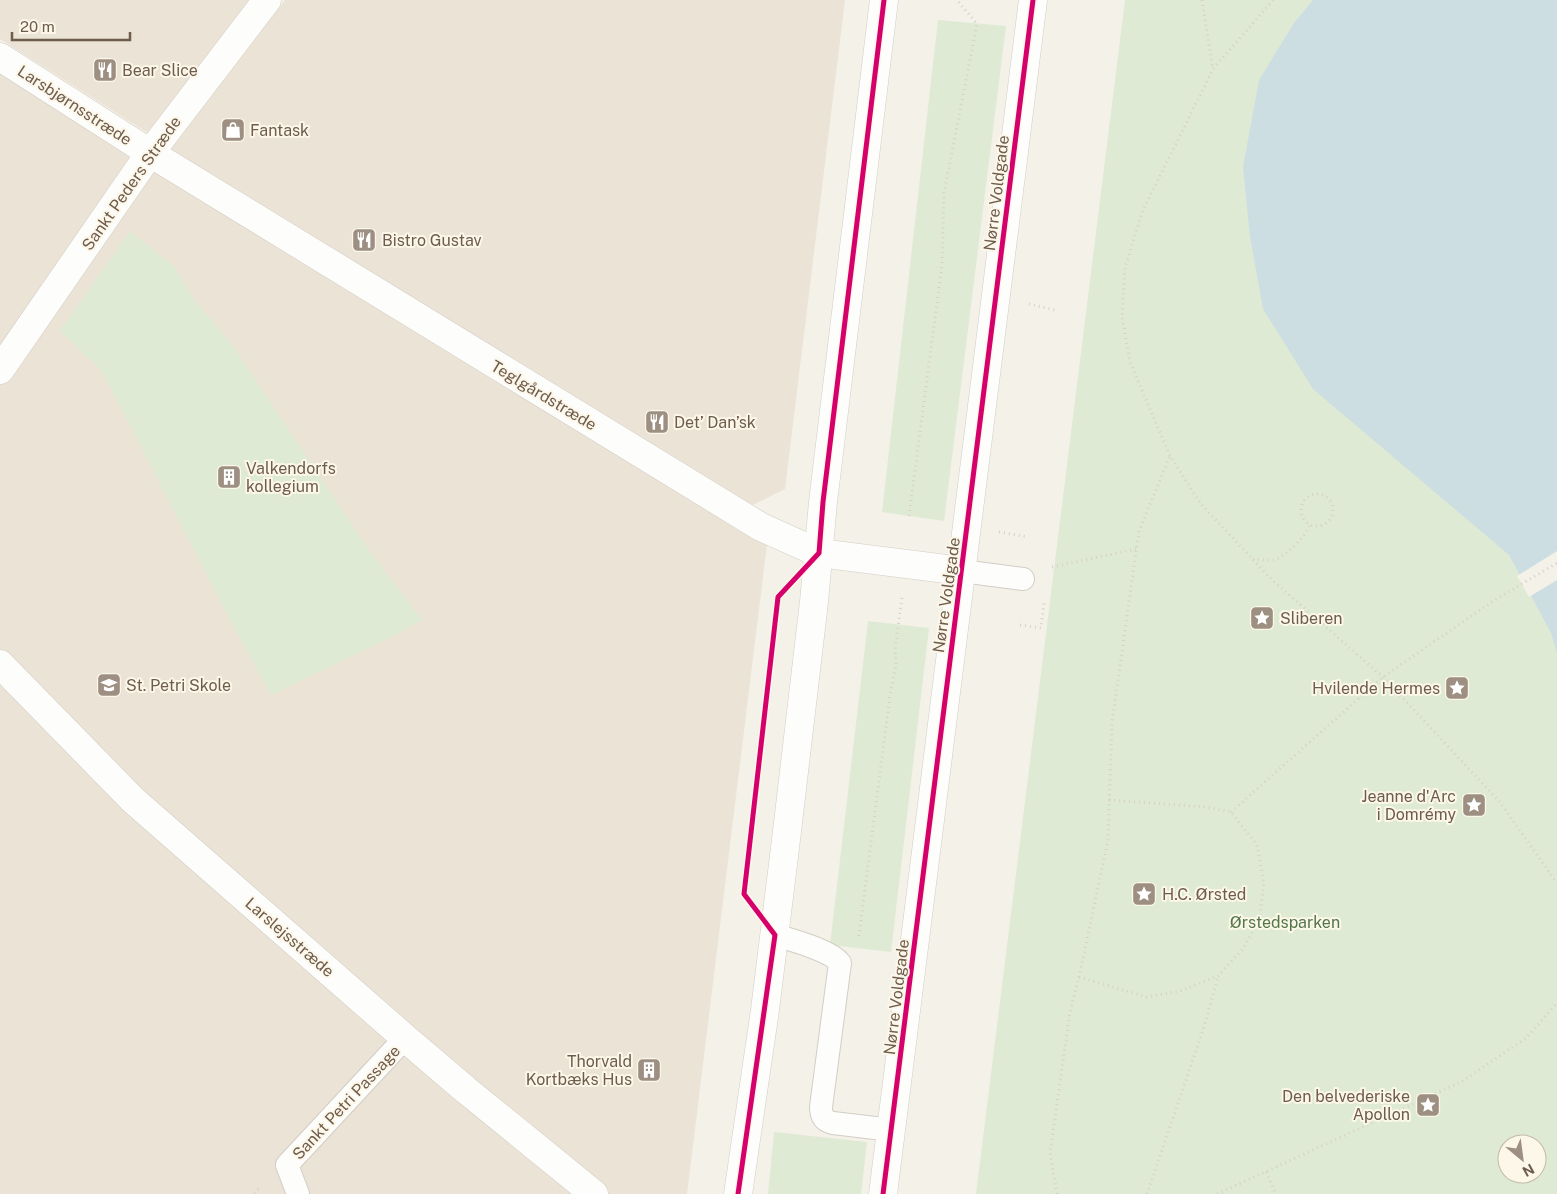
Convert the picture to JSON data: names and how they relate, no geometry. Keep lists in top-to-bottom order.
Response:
{
  "streets": {
    "street": [
      "Larsbjørnsstræde",
      "Sankt Peders Stræde",
      "Nørre Voldgade",
      "Teglgårdstræde",
      "Larslejsstræde"
    ],
    "lane": ["Sankt Petri Passage"]
  },
  "crossings": [
    ["Larsbjørnsstræde", "Sankt Peders Stræde"],
    ["Larsbjørnsstræde", "Teglgårdstræde"],
    ["Sankt Peders Stræde", "Teglgårdstræde"],
    ["Nørre Voldgade", "Teglgårdstræde"],
    ["Larslejsstræde", "Sankt Petri Passage"]
  ],
  "parks": ["Ørstedsparken"],
  "places": {
    "restaurant": ["Bear Slice", "Bistro Gustav", "Det’ Dan’sk"],
    "shop": ["Fantask"],
    "building": ["Valkendorfs kollegium", "Thorvald Kortbæks Hus"],
    "place": [
      "Sliberen",
      "Hvilende Hermes",
      "Jeanne d'Arc i Domrémy",
      "H.C. Ørsted",
      "Den belvederiske Apollon"
    ],
    "school or university": ["St. Petri Skole"]
  },
  "scale_bar": "20 m",
  "north": "bottom right"
}
